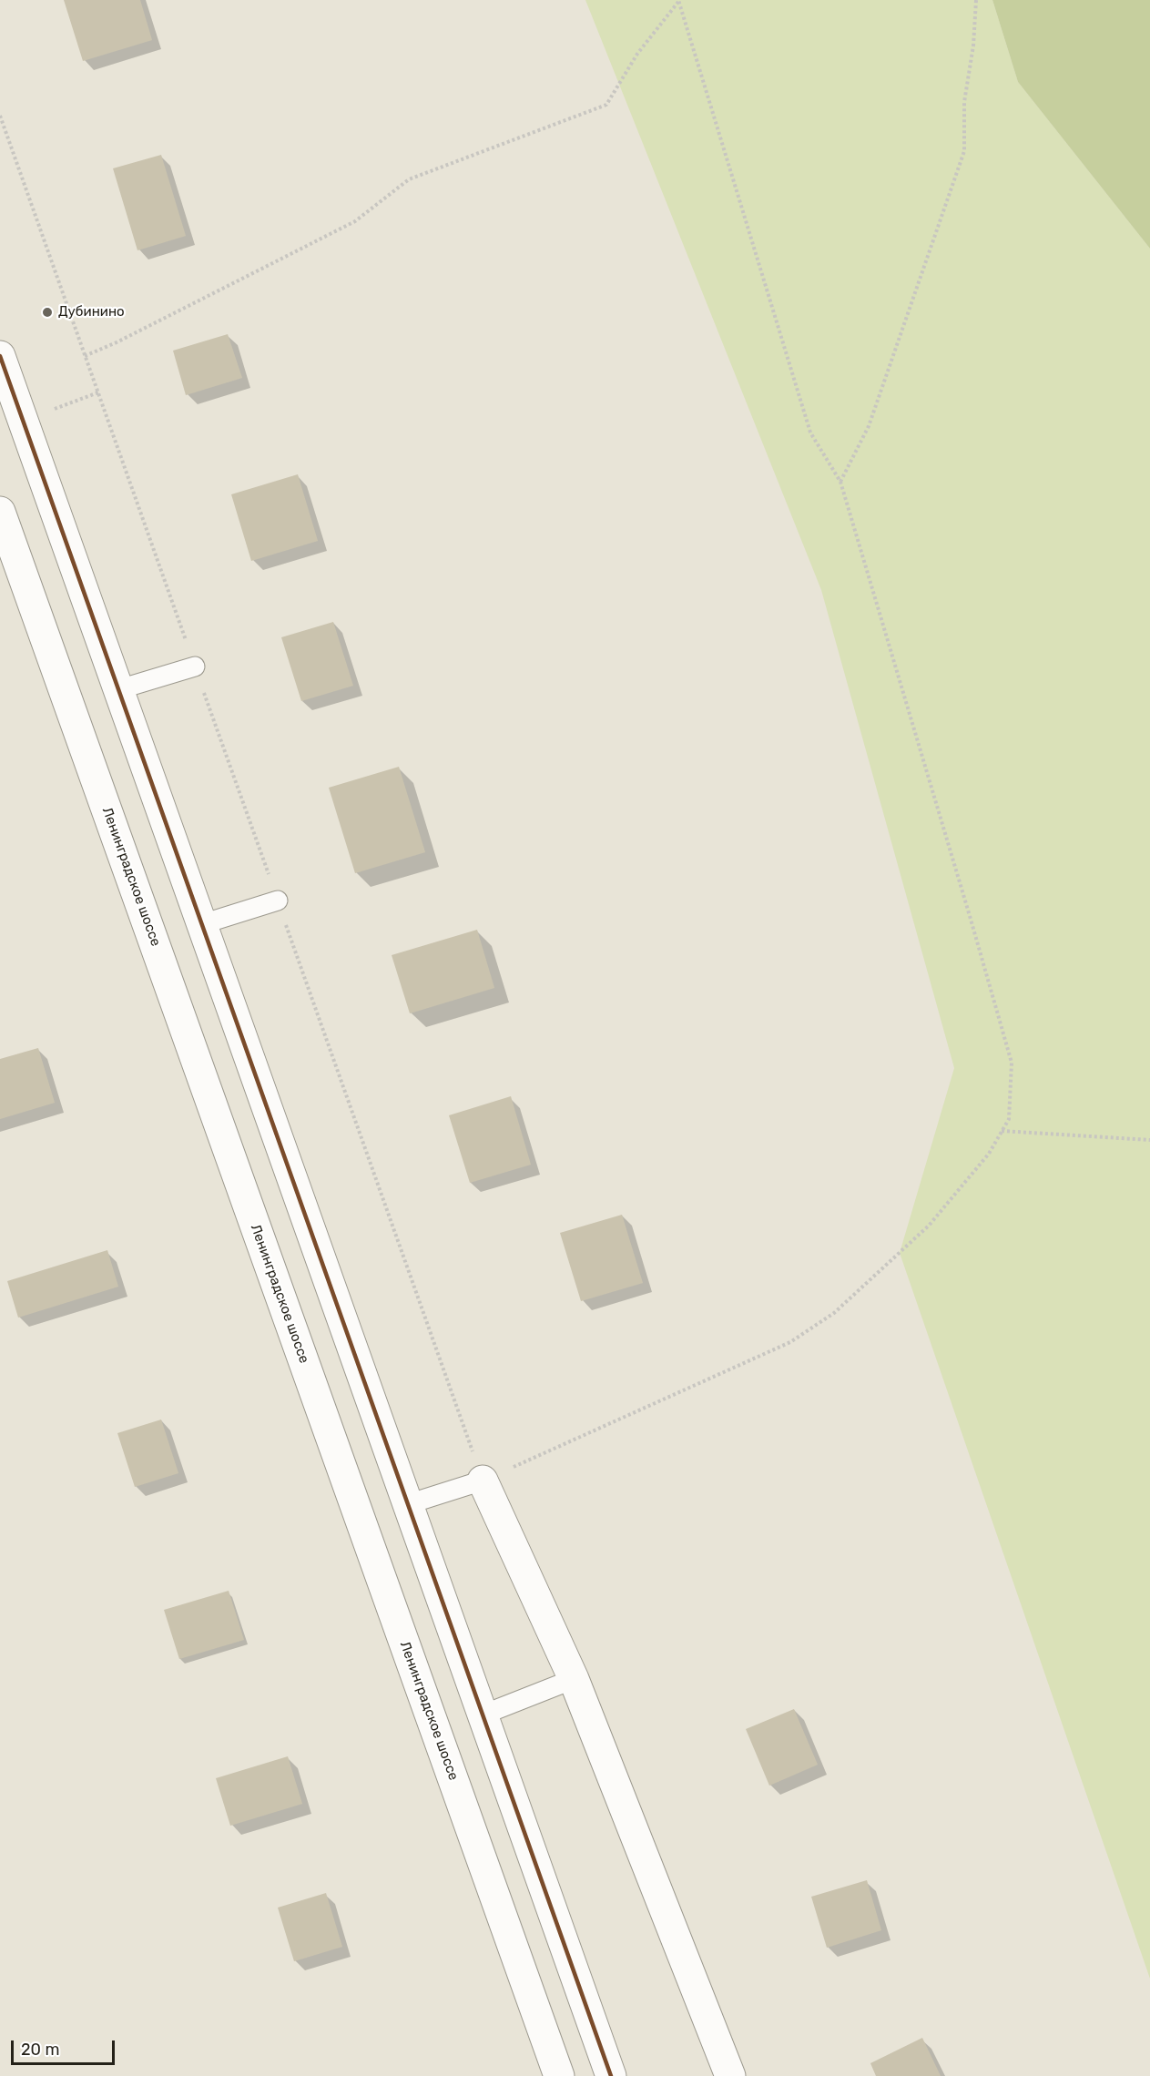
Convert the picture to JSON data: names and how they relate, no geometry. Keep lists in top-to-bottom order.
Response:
{
  "streets": {
    "main road": ["Ленинградское шоссе"]
  },
  "places": ["Дубинино"],
  "scale_bar": "20 m"
}
